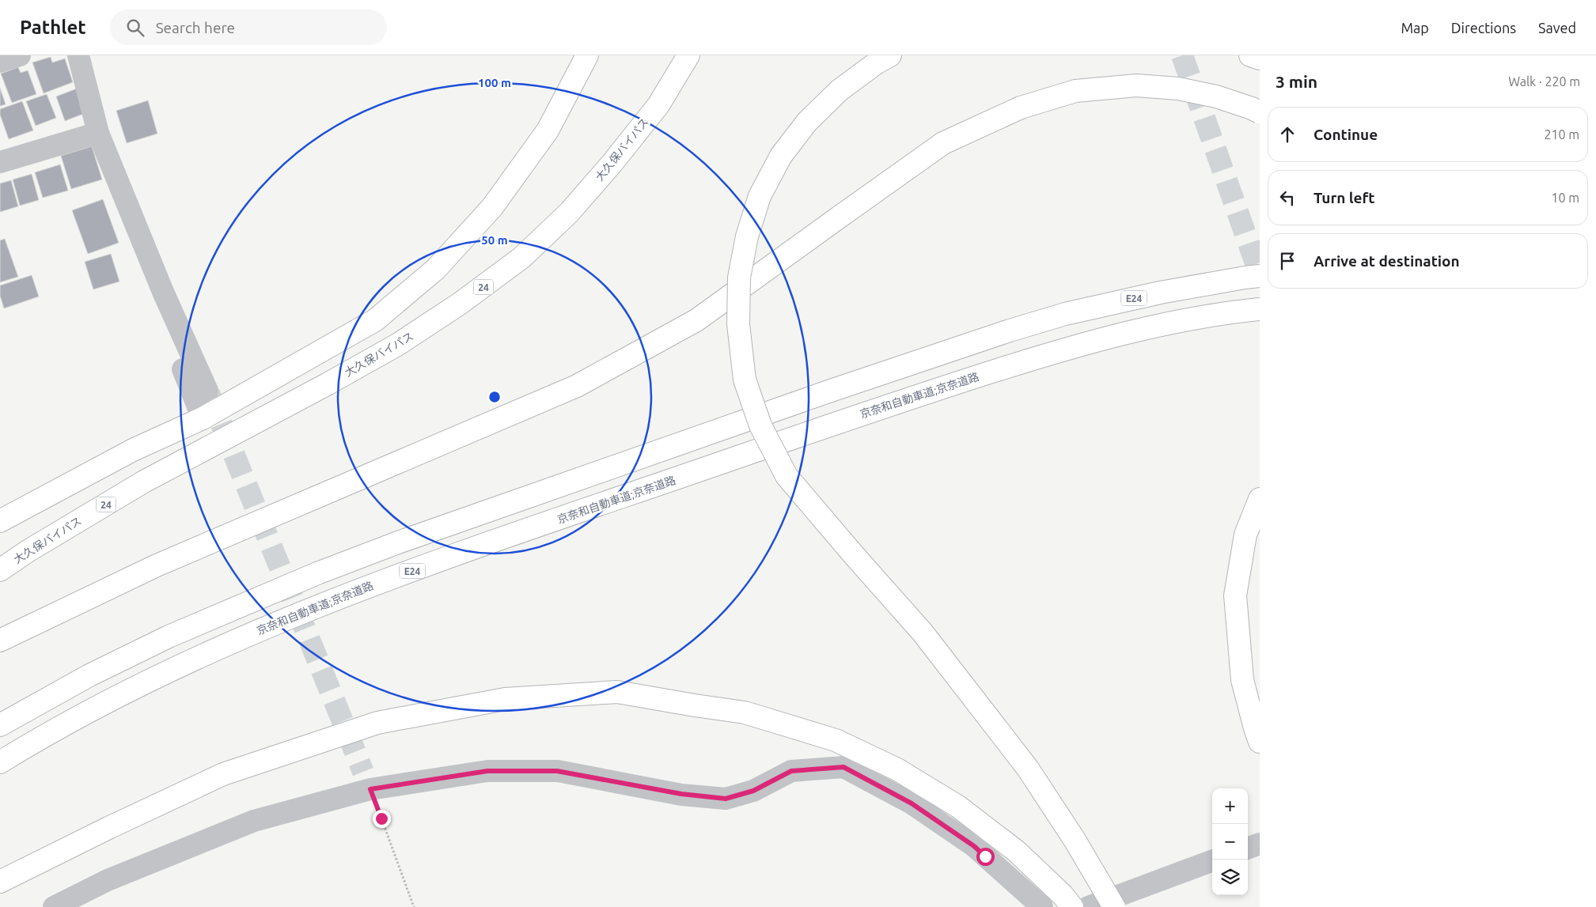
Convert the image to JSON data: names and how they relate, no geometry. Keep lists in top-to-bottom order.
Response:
{
  "streets": {
    "highway": [
      "大久保バイパス",
      "24",
      "E24",
      "京奈和自動車道;京奈道路"
    ]
  },
  "page": {
    "header": "Pathlet",
    "search": "Search here",
    "nav": ["Map", "Directions", "Saved"],
    "heading": ["3 min", "Walk · 220 m"],
    "list": [
      ["Continue", "210 m"],
      ["Turn left", "10 m"],
      "Arrive at destination"
    ],
    "map_buttons": ["+", "−"]
  },
  "rings": ["100 m", "50 m"]
}
